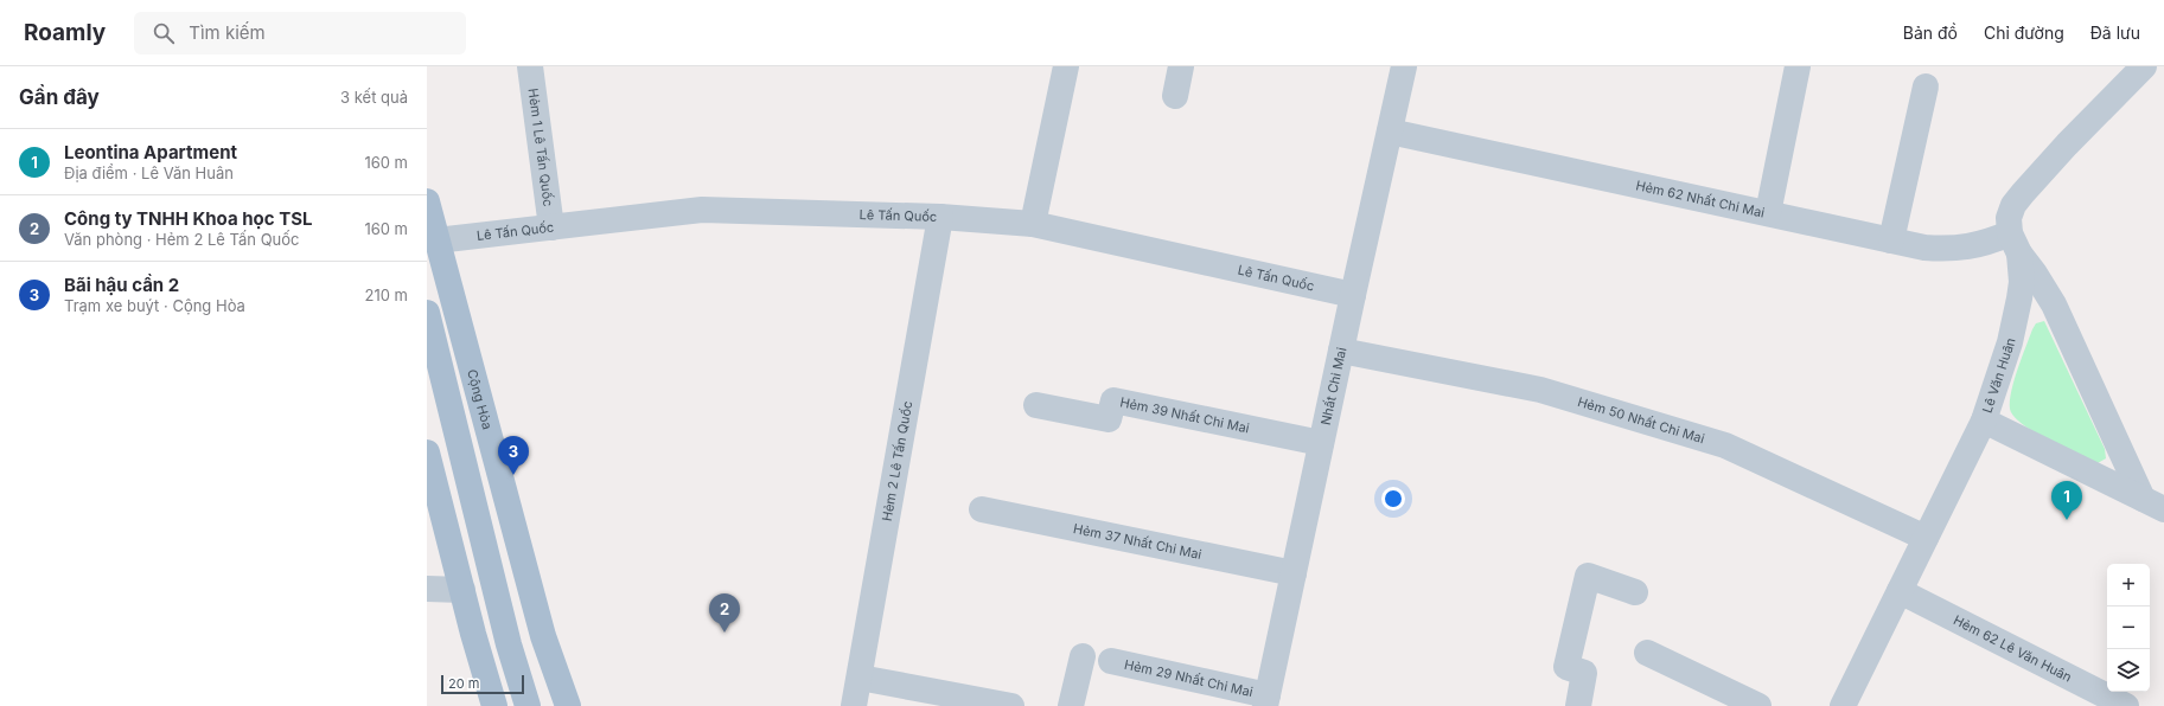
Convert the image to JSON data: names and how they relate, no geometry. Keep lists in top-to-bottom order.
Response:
{
  "streets": {
    "main road": ["Cộng Hòa"],
    "street": [
      "Hẻm 1 Lê Tấn Quốc",
      "Hẻm 62 Nhất Chi Mai",
      "Lê Tấn Quốc",
      "Lê Văn Huân",
      "Nhất Chi Mai",
      "Hẻm 39 Nhất Chi Mai",
      "Hẻm 50 Nhất Chi Mai",
      "Hẻm 2 Lê Tấn Quốc",
      "Hẻm 37 Nhất Chi Mai",
      "Hẻm 62 Lê Văn Huân",
      "Hẻm 29 Nhất Chi Mai"
    ]
  },
  "crossings": [
    ["Hẻm 1 Lê Tấn Quốc", "Lê Tấn Quốc"],
    ["Hẻm 62 Nhất Chi Mai", "Lê Văn Huân"],
    ["Hẻm 62 Nhất Chi Mai", "Nhất Chi Mai"],
    ["Lê Tấn Quốc", "Nhất Chi Mai"],
    ["Lê Tấn Quốc", "Cộng Hòa"],
    ["Lê Tấn Quốc", "Hẻm 2 Lê Tấn Quốc"],
    ["Lê Văn Huân", "Hẻm 50 Nhất Chi Mai"],
    ["Lê Văn Huân", "Hẻm 62 Lê Văn Huân"],
    ["Nhất Chi Mai", "Hẻm 39 Nhất Chi Mai"],
    ["Nhất Chi Mai", "Hẻm 50 Nhất Chi Mai"],
    ["Nhất Chi Mai", "Hẻm 37 Nhất Chi Mai"],
    ["Nhất Chi Mai", "Hẻm 29 Nhất Chi Mai"]
  ],
  "scale_bar": "20 m",
  "page": {
    "header": "Roamly",
    "search": "Tìm kiếm",
    "nav": ["Bản đồ", "Chỉ đường", "Đã lưu"],
    "heading": ["Gần đây", "3 kết quả"],
    "list": [
      {
        "mark": "1",
        "name": "Leontina Apartment",
        "note": "Địa điểm · Lê Văn Huân",
        "value": "160 m"
      },
      {
        "mark": "2",
        "name": "Công ty TNHH Khoa học TSL",
        "note": "Văn phòng · Hẻm 2 Lê Tấn Quốc",
        "value": "160 m"
      },
      {
        "mark": "3",
        "name": "Bãi hậu cần 2",
        "note": "Trạm xe buýt · Cộng Hòa",
        "value": "210 m"
      }
    ],
    "pins": ["3", "1", "2"],
    "map_buttons": ["+", "−"],
    "scale": "20 m"
  }
}
